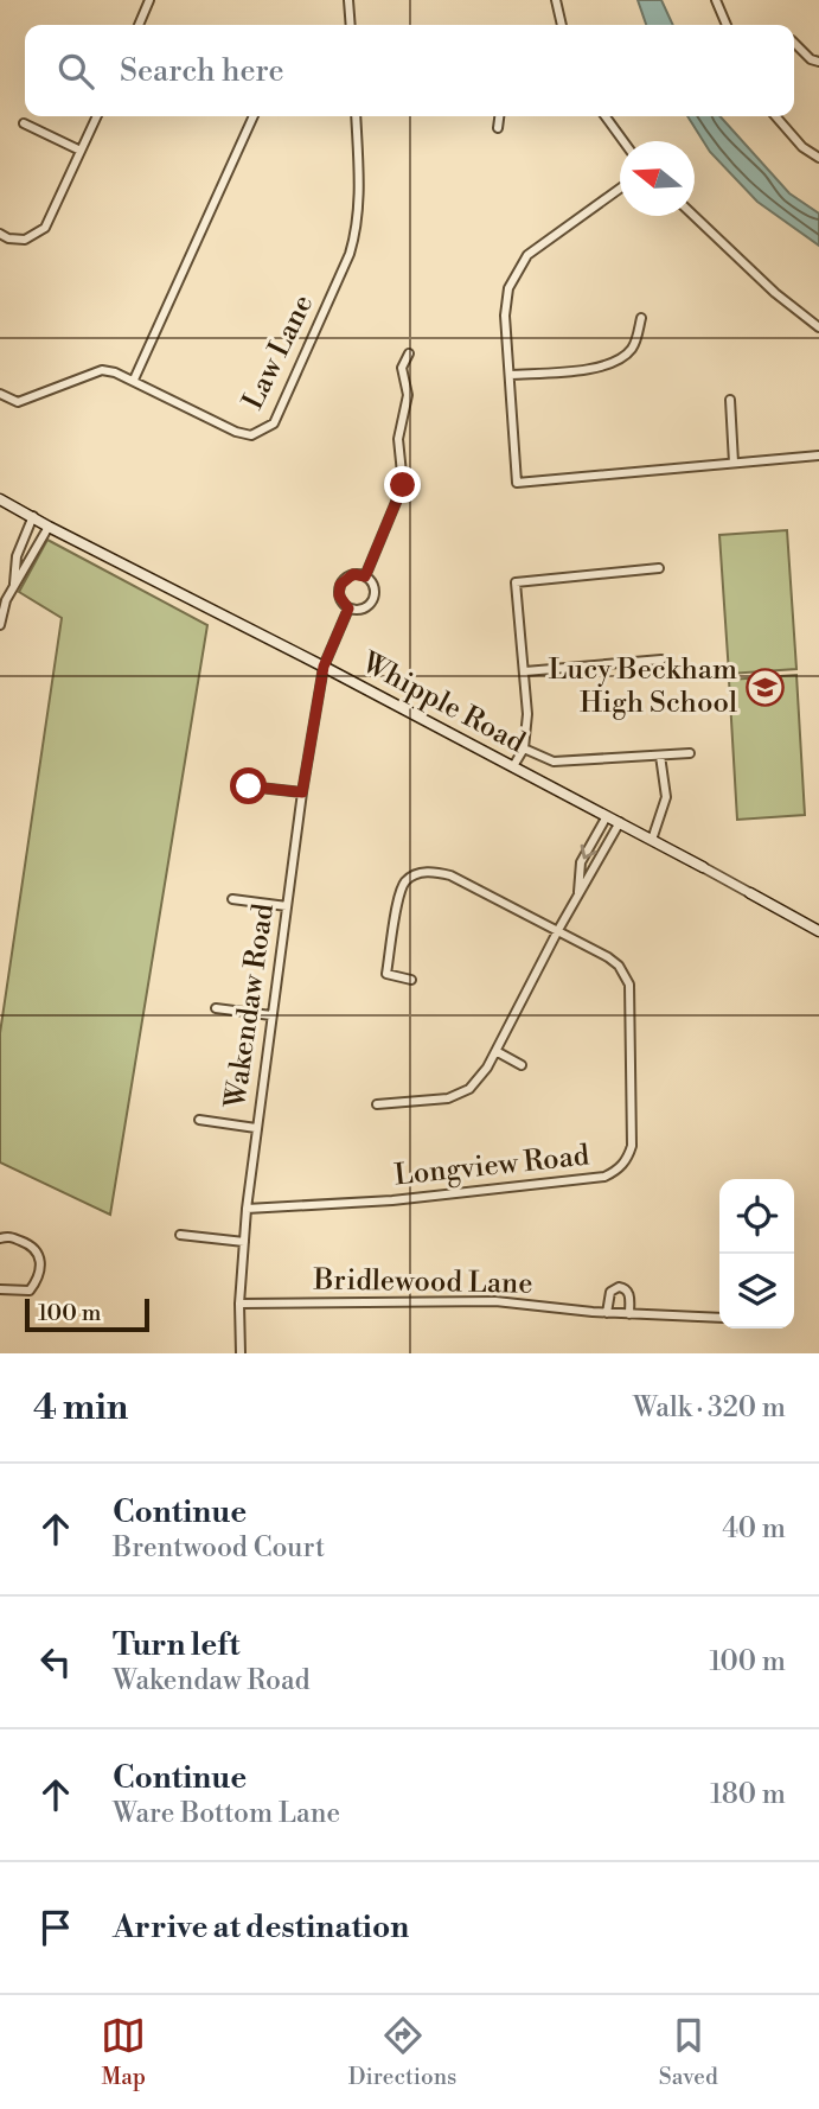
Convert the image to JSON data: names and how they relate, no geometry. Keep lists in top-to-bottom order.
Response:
{
  "streets": {
    "main road": ["Whipple Road"],
    "street": [
      "Law Lane",
      "Wakendaw Road",
      "Longview Road",
      "Bridlewood Lane"
    ]
  },
  "crossings": [
    ["Whipple Road", "Wakendaw Road"],
    ["Wakendaw Road", "Longview Road"],
    ["Wakendaw Road", "Bridlewood Lane"]
  ],
  "places": {
    "school or university": ["Lucy Beckham High School"]
  },
  "scale_bar": "100 m",
  "north": "left",
  "page": {
    "search": "Search here",
    "scale": "100 m",
    "heading": ["4 min", "Walk · 320 m"],
    "list": [
      ["Continue", "Brentwood Court", "40 m"],
      ["Turn left", "Wakendaw Road", "100 m"],
      ["Continue", "Ware Bottom Lane", "180 m"],
      "Arrive at destination"
    ],
    "nav": ["Map", "Directions", "Saved"]
  }
}
